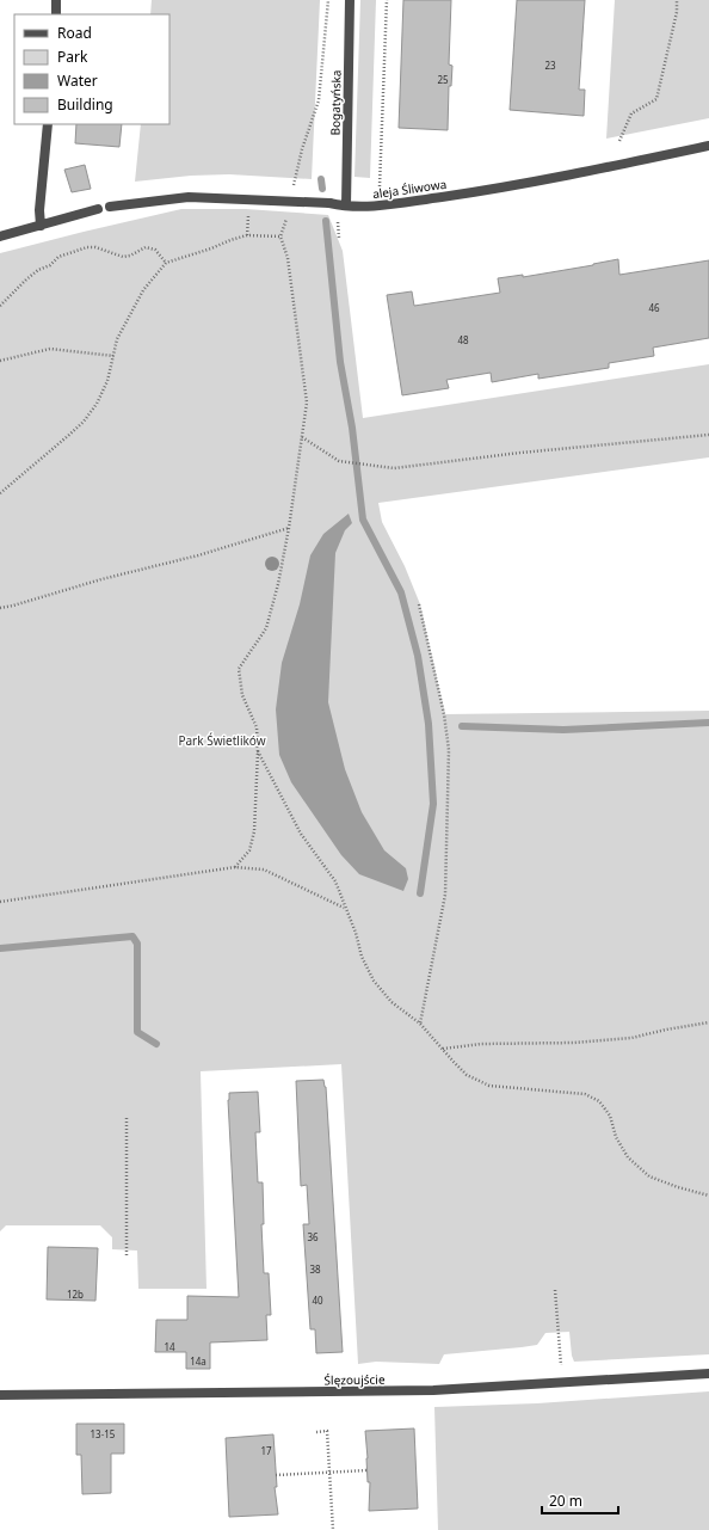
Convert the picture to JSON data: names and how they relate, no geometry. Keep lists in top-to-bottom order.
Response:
{
  "streets": {
    "street": ["Bogatyńska", "aleja Śliwowa", "Ślęzoujście"]
  },
  "crossings": [
    ["Bogatyńska", "aleja Śliwowa"]
  ],
  "parks": ["Park Świetlików"],
  "house_numbers": [
    "23",
    "25",
    "46",
    "48",
    "36",
    "38",
    "12b",
    "40",
    "14",
    "14a",
    "13-15",
    "17"
  ],
  "legend": [
    "Road",
    "Park",
    "Water",
    "Building"
  ],
  "scale_bar": "20 m"
}
